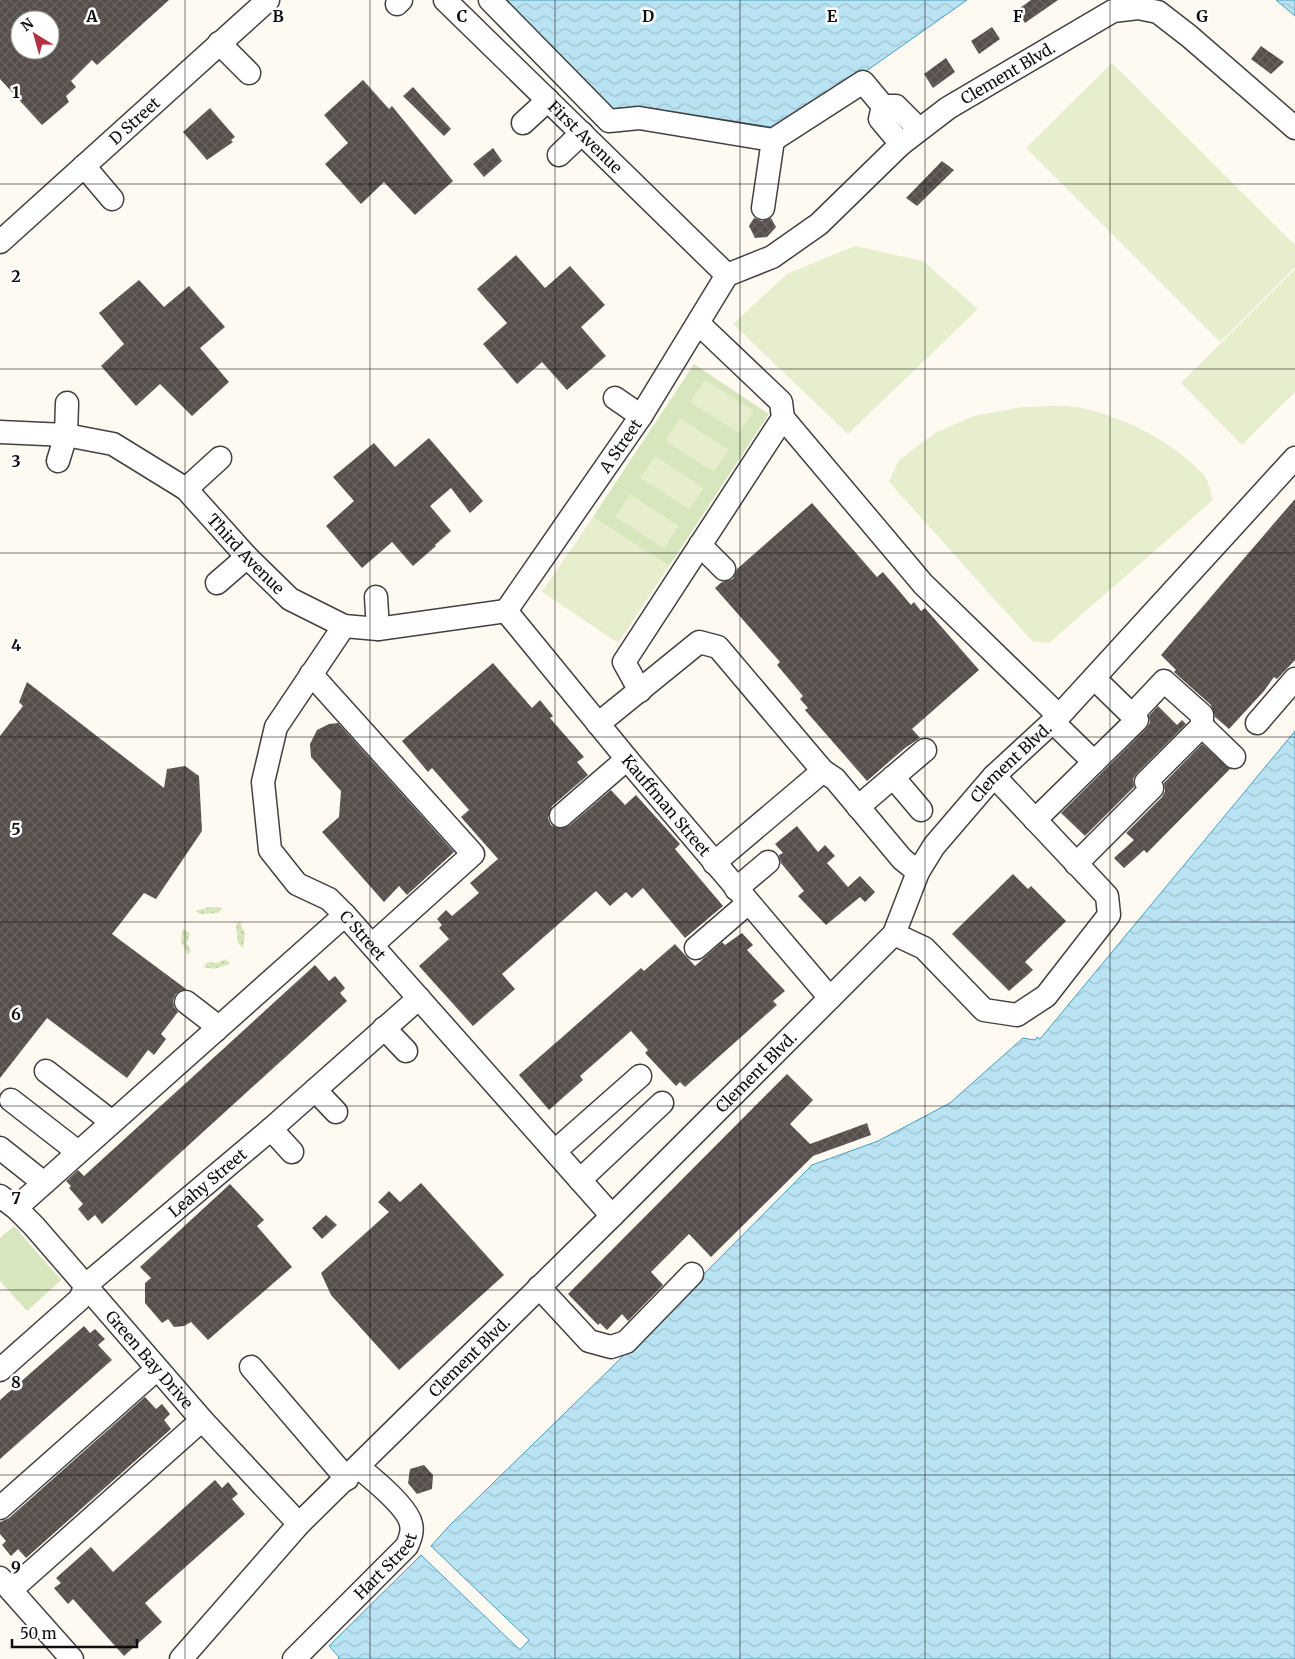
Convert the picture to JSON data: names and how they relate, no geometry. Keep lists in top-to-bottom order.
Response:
{
  "streets": {
    "street": [
      "Clement Blvd.",
      "D Street",
      "First Avenue",
      "A Street",
      "Third Avenue",
      "Kauffman Street",
      "C Street",
      "Leahy Street",
      "Green Bay Drive",
      "Hart Street"
    ]
  },
  "crossings": [
    ["Clement Blvd.", "First Avenue"],
    ["Clement Blvd.", "A Street"],
    ["Clement Blvd.", "Kauffman Street"],
    ["Clement Blvd.", "C Street"],
    ["Clement Blvd.", "Green Bay Drive"],
    ["Clement Blvd.", "Hart Street"],
    ["First Avenue", "A Street"],
    ["A Street", "Third Avenue"],
    ["A Street", "Kauffman Street"],
    ["Third Avenue", "Kauffman Street"],
    ["Third Avenue", "C Street"],
    ["C Street", "Leahy Street"],
    ["Leahy Street", "Green Bay Drive"]
  ],
  "scale_bar": "50 m",
  "north": "top left",
  "grid": {
    "columns": [
      "A",
      "B",
      "C",
      "D",
      "E",
      "F",
      "G"
    ],
    "rows": [
      "1",
      "2",
      "3",
      "4",
      "5",
      "6",
      "7",
      "8",
      "9"
    ]
  }
}
